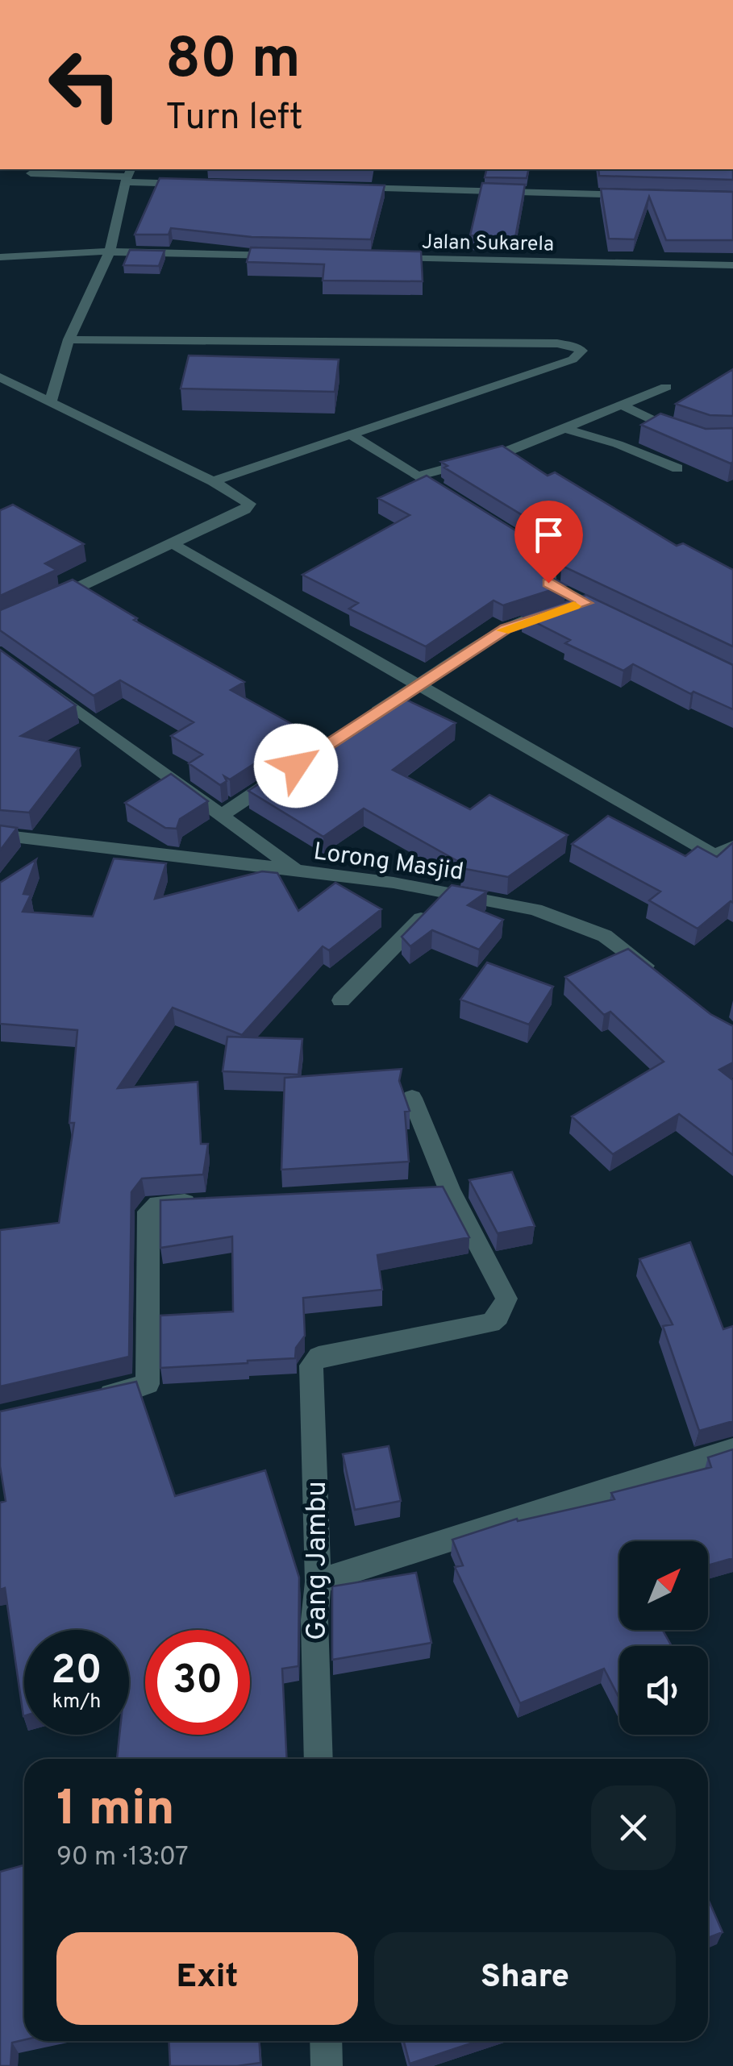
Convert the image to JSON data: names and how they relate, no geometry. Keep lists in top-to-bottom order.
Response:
{
  "streets": {
    "street": ["Jalan Sukarela", "Lorong Masjid", "Gang Jambu"]
  },
  "north": "top right",
  "page": {
    "turn": ["80 m", "Turn left"],
    "speed": "20 km/h",
    "limit": "30",
    "heading": ["1 min", "90 m · 13:07"],
    "buttons": ["Exit", "Share"]
  }
}
